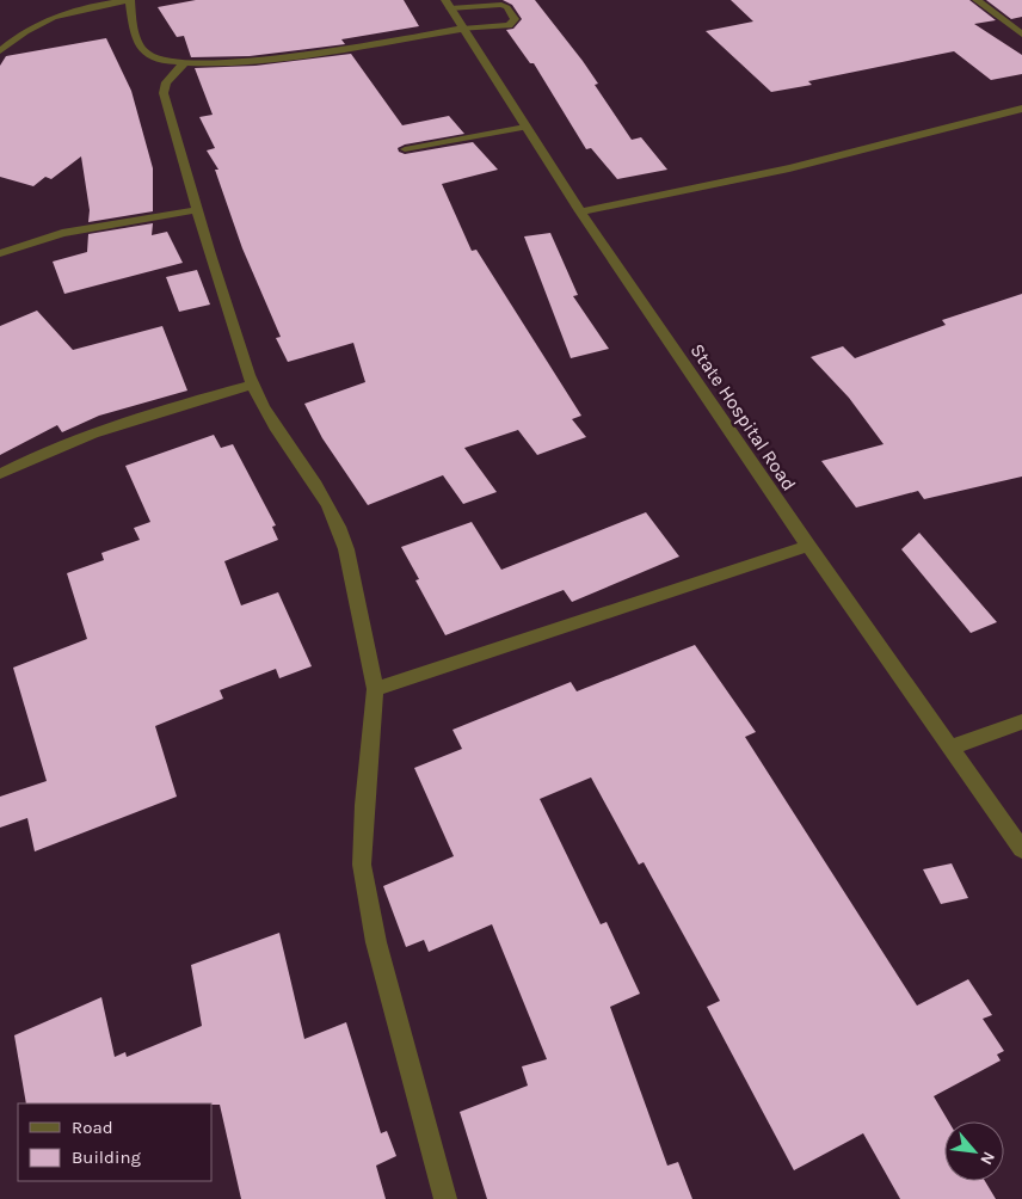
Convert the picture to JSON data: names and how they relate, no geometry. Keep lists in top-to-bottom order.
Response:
{
  "streets": {
    "street": ["State Hospital Road"]
  },
  "legend": ["Road", "Building"],
  "north": "bottom right"
}
